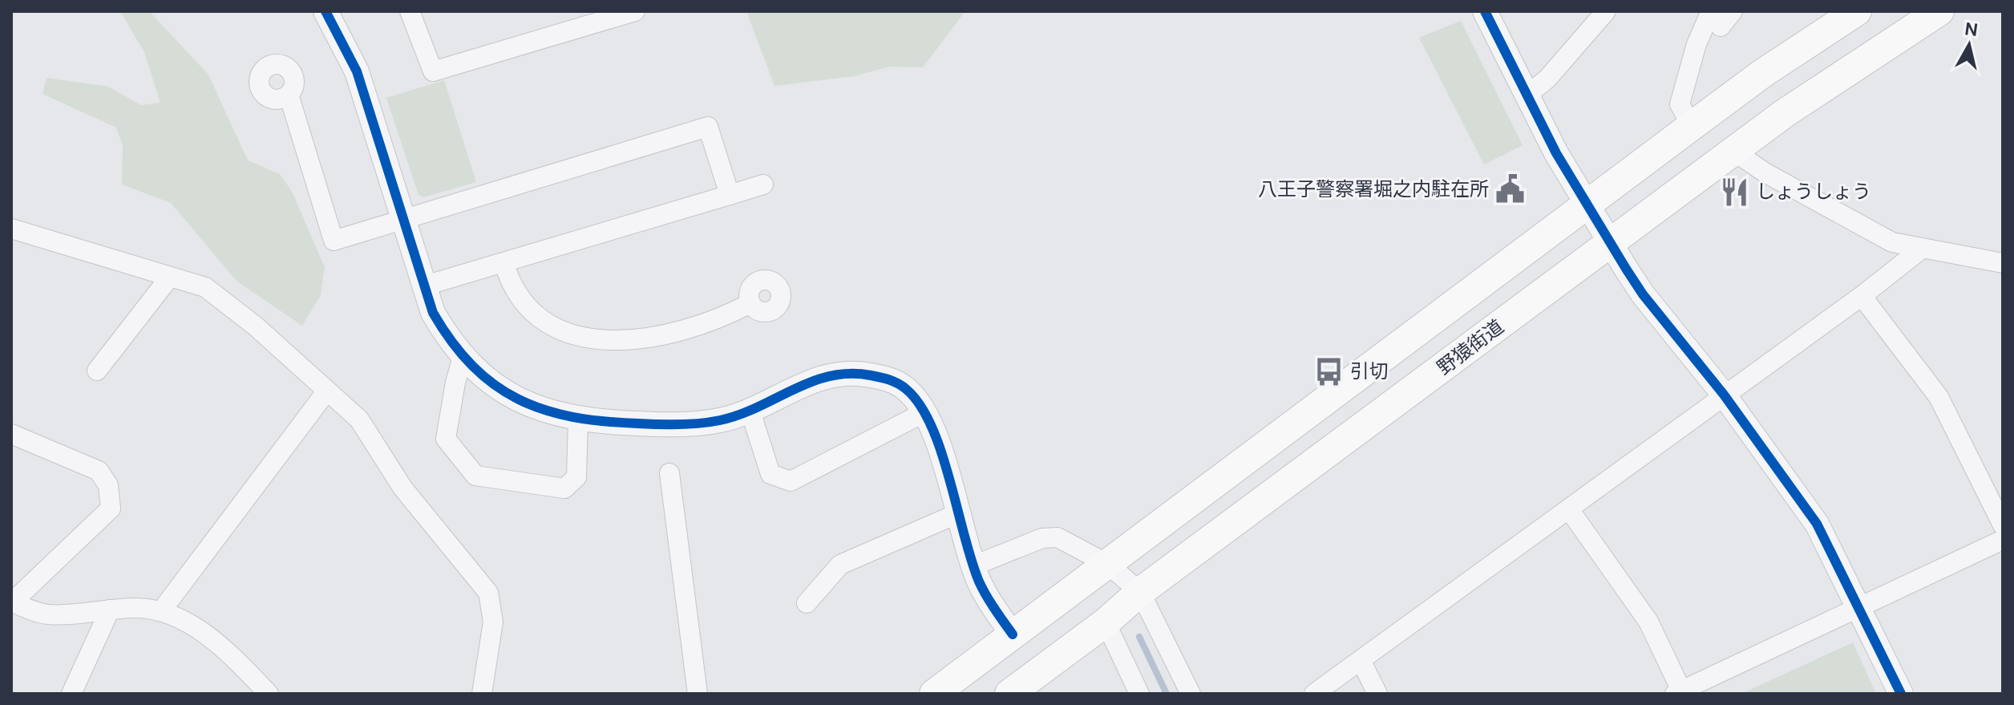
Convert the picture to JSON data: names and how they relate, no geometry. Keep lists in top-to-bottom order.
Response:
{
  "streets": {
    "main road": ["野猿街道"]
  },
  "places": {
    "public building": ["八王子警察署堀之内駐在所"],
    "restaurant": ["しょうしょう"],
    "bus stop": ["引切"]
  },
  "north": "top"
}
